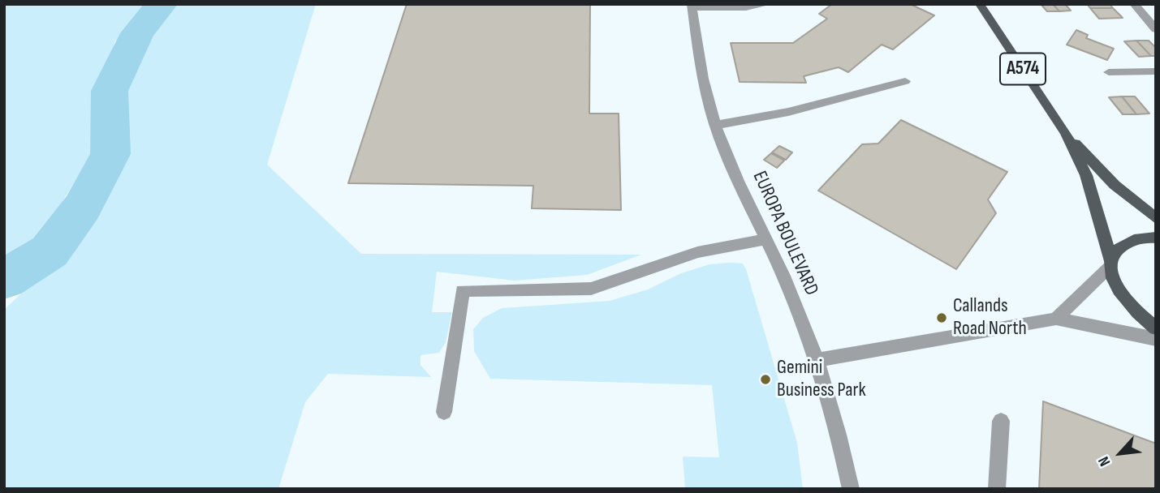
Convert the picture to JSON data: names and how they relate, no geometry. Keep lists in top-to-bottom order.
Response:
{
  "streets": {
    "main road": ["A574"],
    "street": ["EUROPA BOULEVARD"]
  },
  "places": ["Callands Road North", "Gemini Business Park"],
  "north": "bottom left"
}
